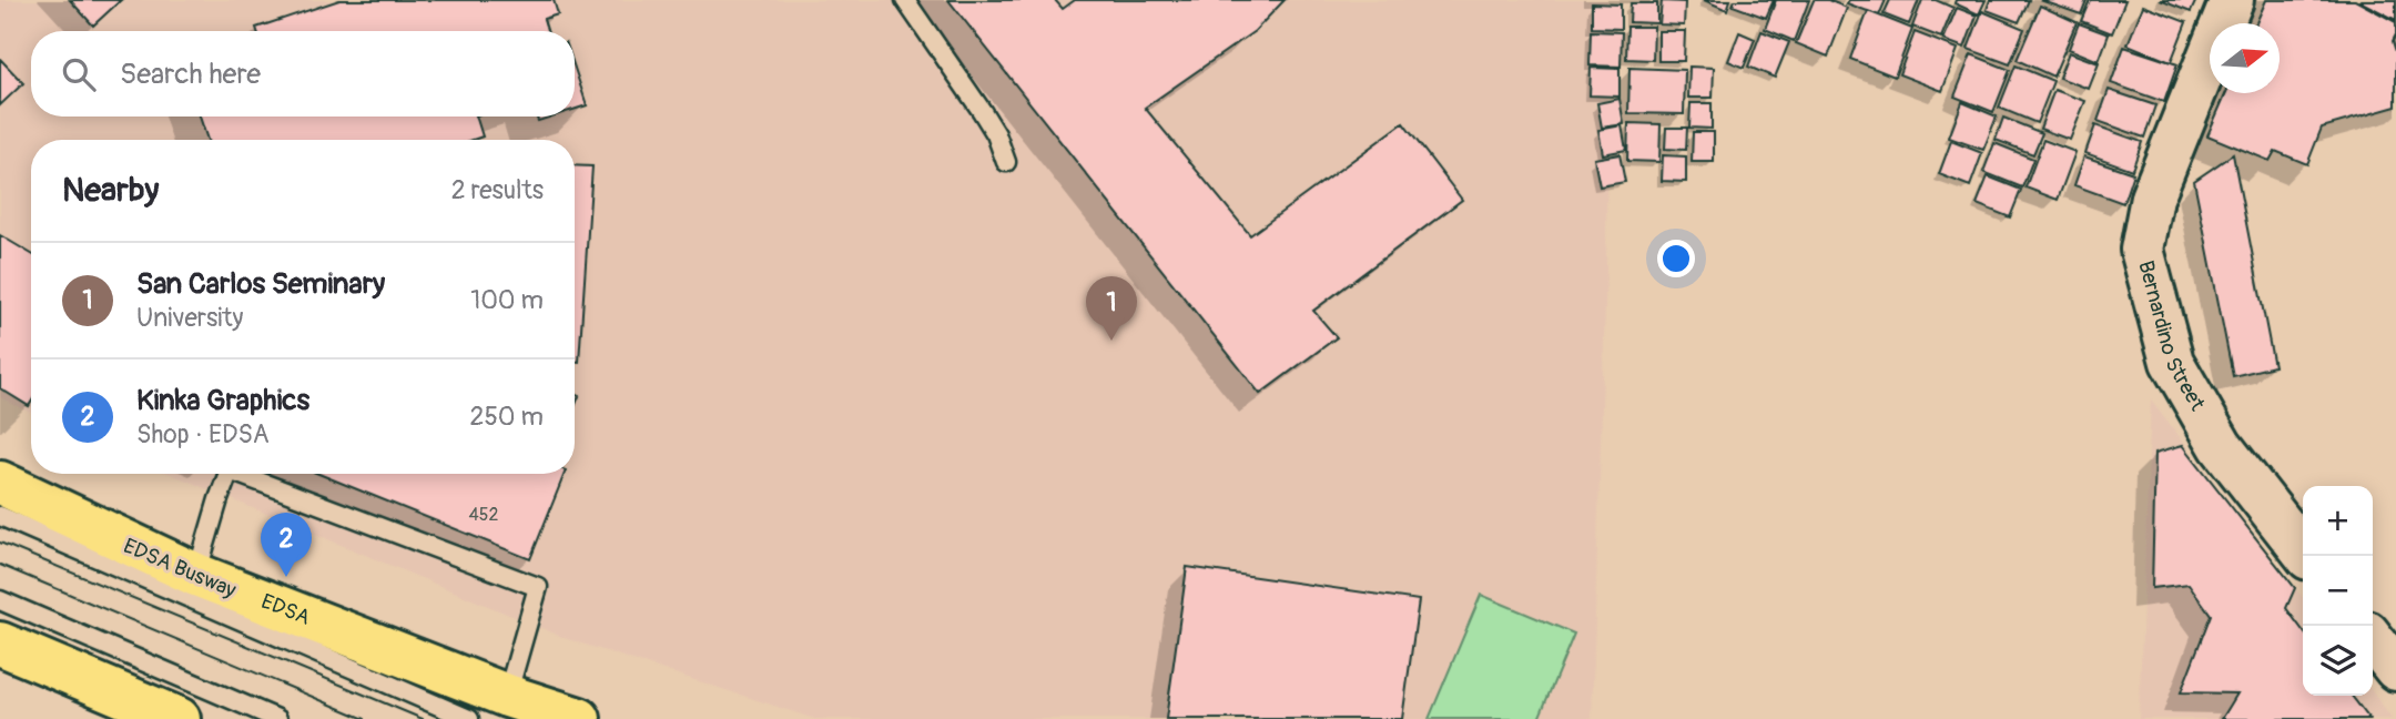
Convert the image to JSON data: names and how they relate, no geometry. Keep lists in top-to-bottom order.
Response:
{
  "streets": {
    "highway": ["EDSA"],
    "street": ["Bernardino Street"],
    "lane": ["EDSA Busway"]
  },
  "house_numbers": ["452"],
  "north": "right",
  "page": {
    "search": "Search here",
    "heading": ["Nearby", "2 results"],
    "list": [
      {
        "mark": "1",
        "name": "San Carlos Seminary",
        "note": "University",
        "value": "100 m"
      },
      {
        "mark": "2",
        "name": "Kinka Graphics",
        "note": "Shop · EDSA",
        "value": "250 m"
      }
    ],
    "pins": ["1", "2"],
    "map_buttons": ["+", "−"]
  }
}
